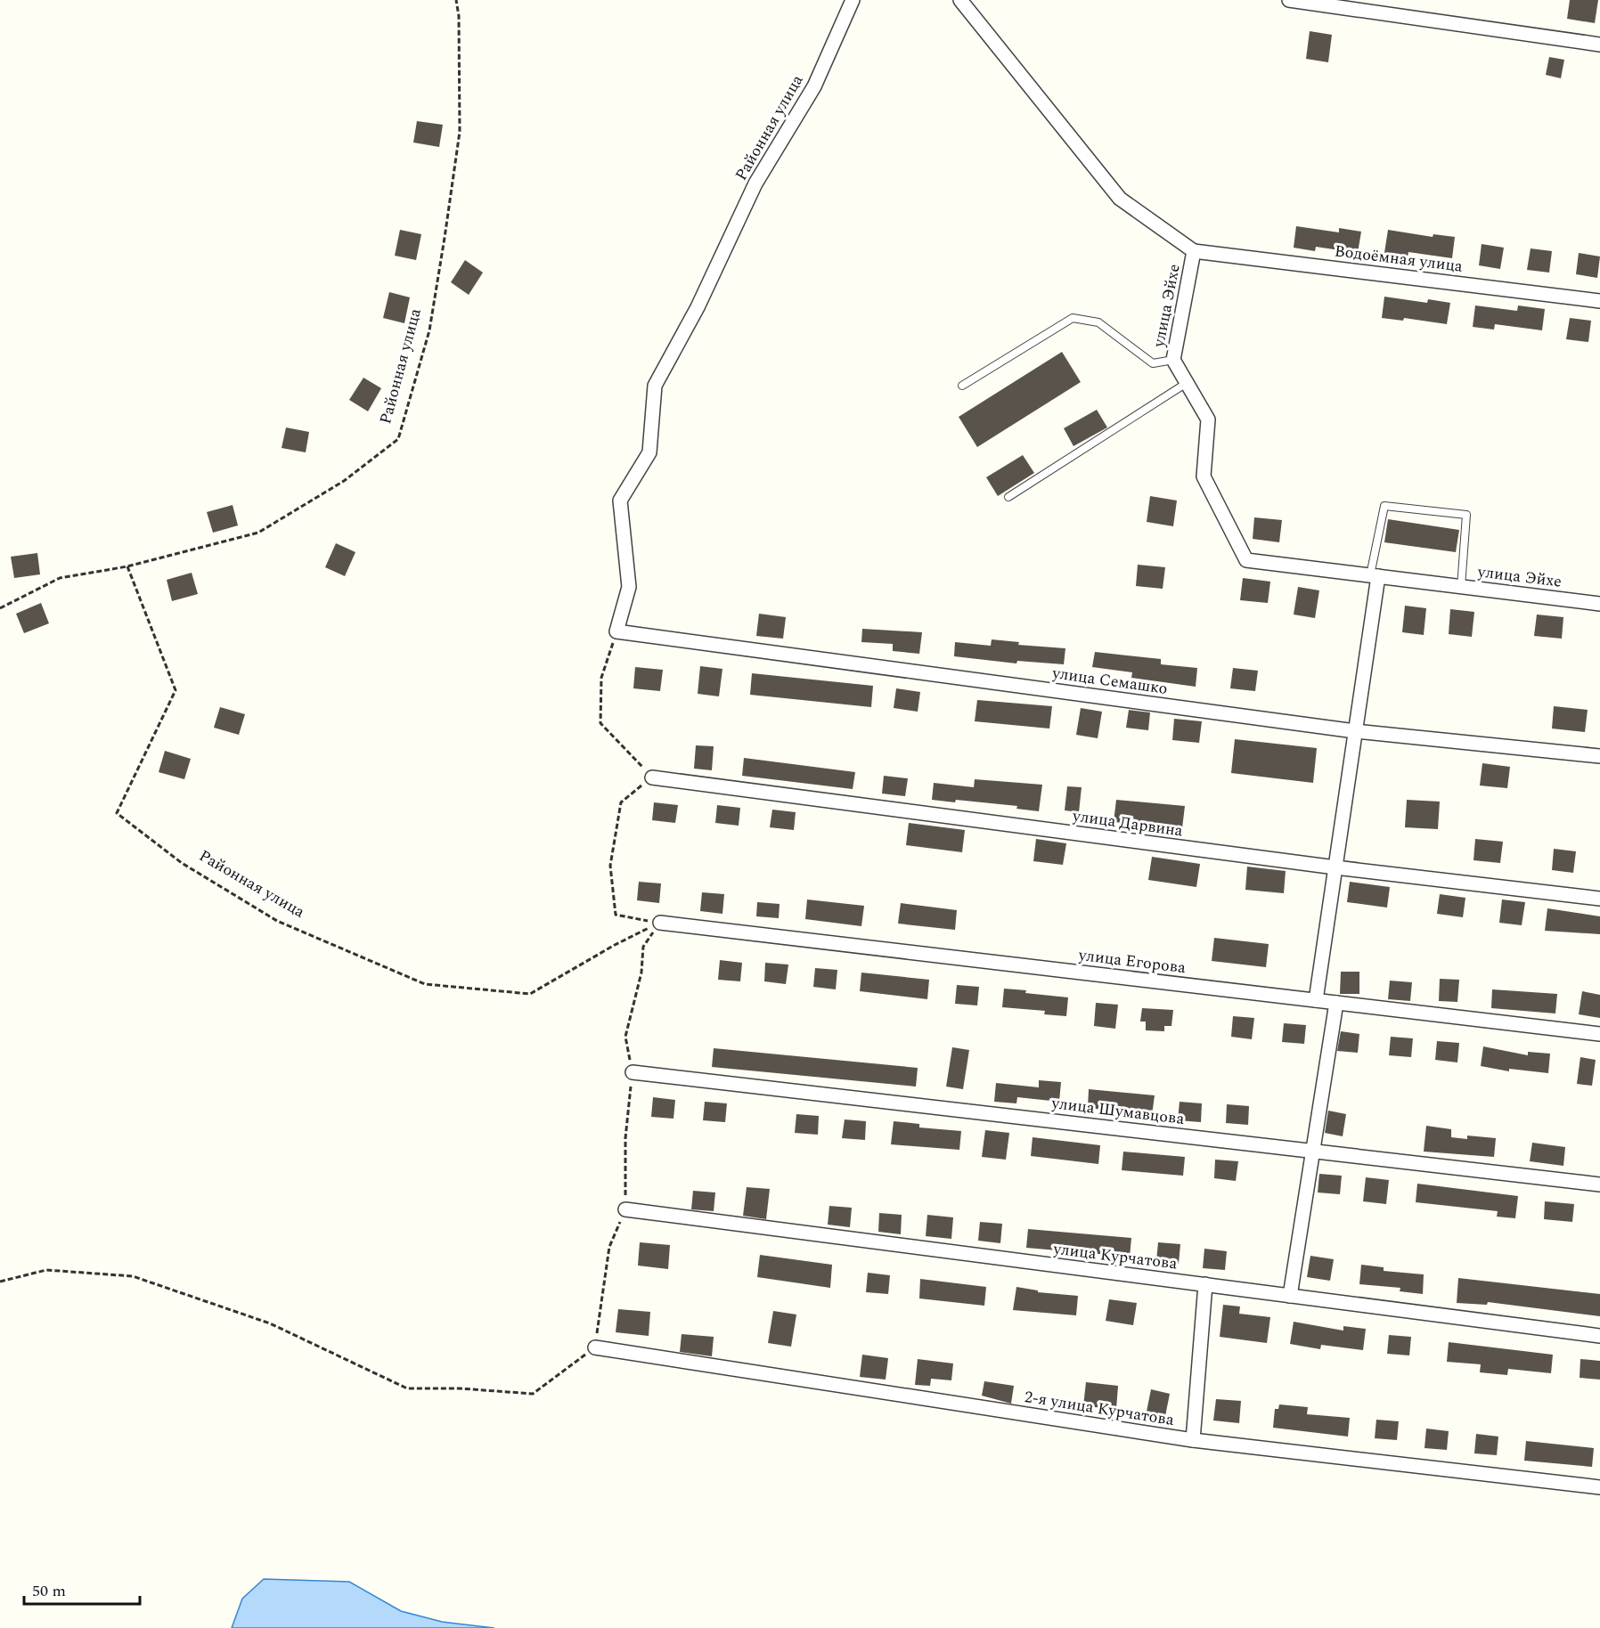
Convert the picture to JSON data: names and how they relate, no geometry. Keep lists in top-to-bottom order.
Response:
{
  "streets": {
    "street": [
      "Районная улица",
      "Водоёмная улица",
      "улица Эйхе",
      "улица Семашко",
      "улица Дарвина",
      "улица Егорова",
      "улица Шумавцова",
      "улица Курчатова",
      "2-я улица Курчатова"
    ]
  },
  "crossings": [
    ["Районная улица", "улица Семашко"],
    ["Районная улица", "улица Егорова"],
    ["Водоёмная улица", "улица Эйхе"]
  ],
  "scale_bar": "50 m"
}
